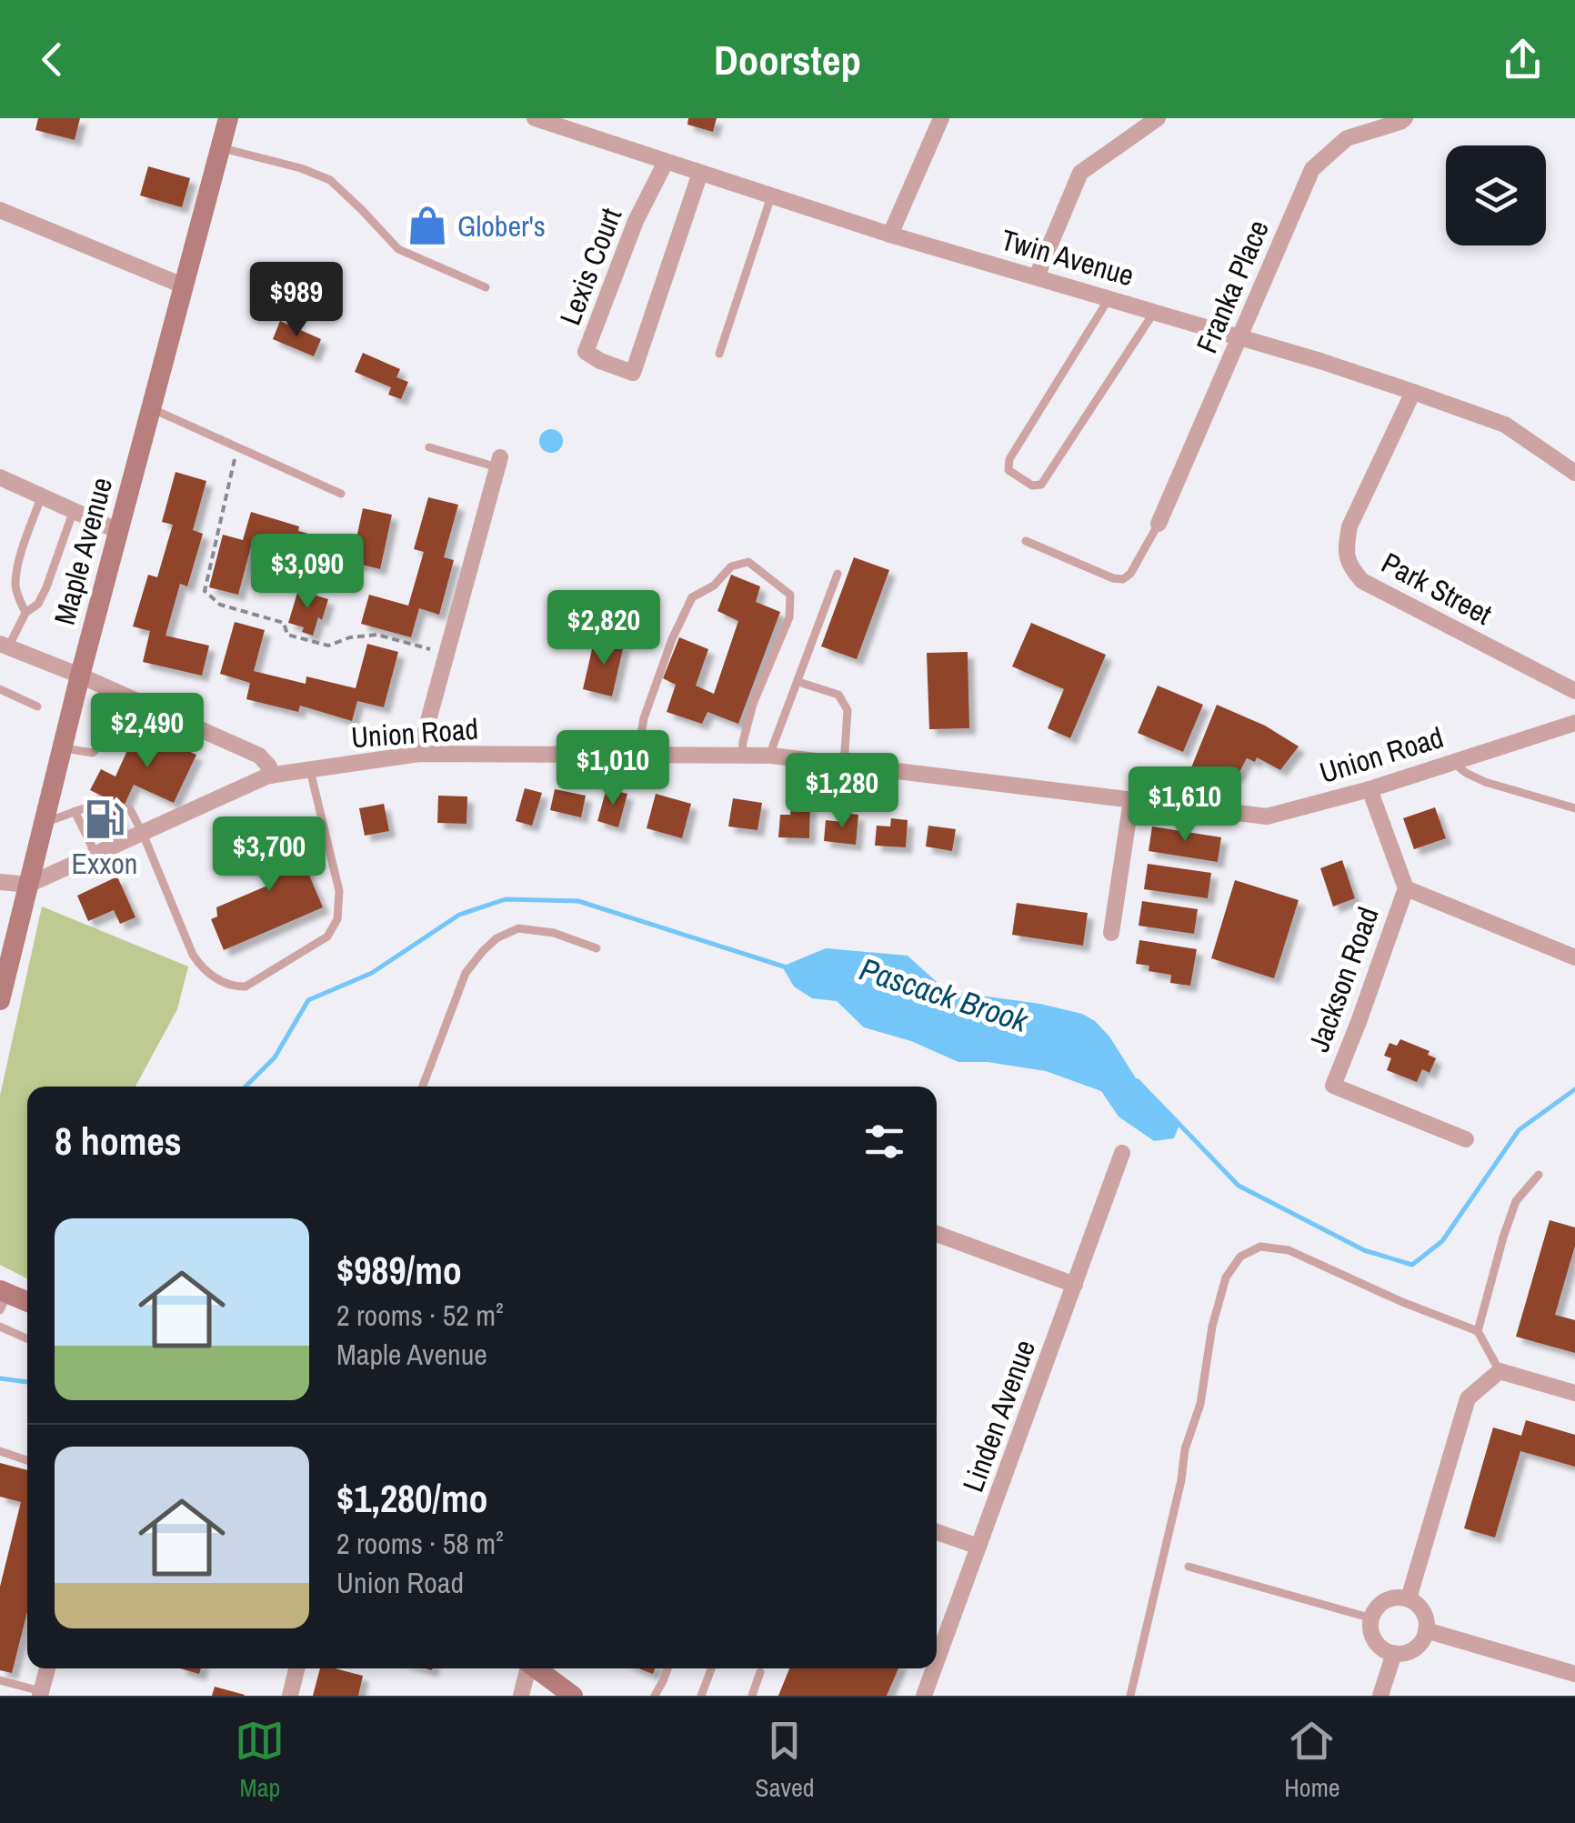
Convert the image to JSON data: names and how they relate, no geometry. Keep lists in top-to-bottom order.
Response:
{
  "streets": {
    "street": [
      "Twin Avenue",
      "Lexis Court",
      "Franka Place",
      "Maple Avenue",
      "Park Street",
      "Union Road",
      "Jackson Road",
      "Linden Avenue"
    ]
  },
  "crossings": [
    ["Twin Avenue", "Lexis Court"],
    ["Twin Avenue", "Franka Place"],
    ["Twin Avenue", "Park Street"],
    ["Maple Avenue", "Union Road"],
    ["Union Road", "Jackson Road"]
  ],
  "water": ["Pascack Brook"],
  "places": {
    "shop": ["Glober's"],
    "fuel station": ["Exxon"]
  },
  "page": {
    "header": "Doorstep",
    "price": [
      "$989",
      "$3,090",
      "$2,820",
      "$2,490",
      "$1,010",
      "$1,280",
      "$1,610",
      "$3,700"
    ],
    "heading": "8 homes",
    "list": [
      {
        "name": "$989/mo",
        "note": "2 rooms · 52 m² · Maple Avenue"
      },
      {
        "name": "$1,280/mo",
        "note": "2 rooms · 58 m² · Union Road"
      }
    ],
    "tabs": ["Map", "Saved", "Home"]
  }
}
